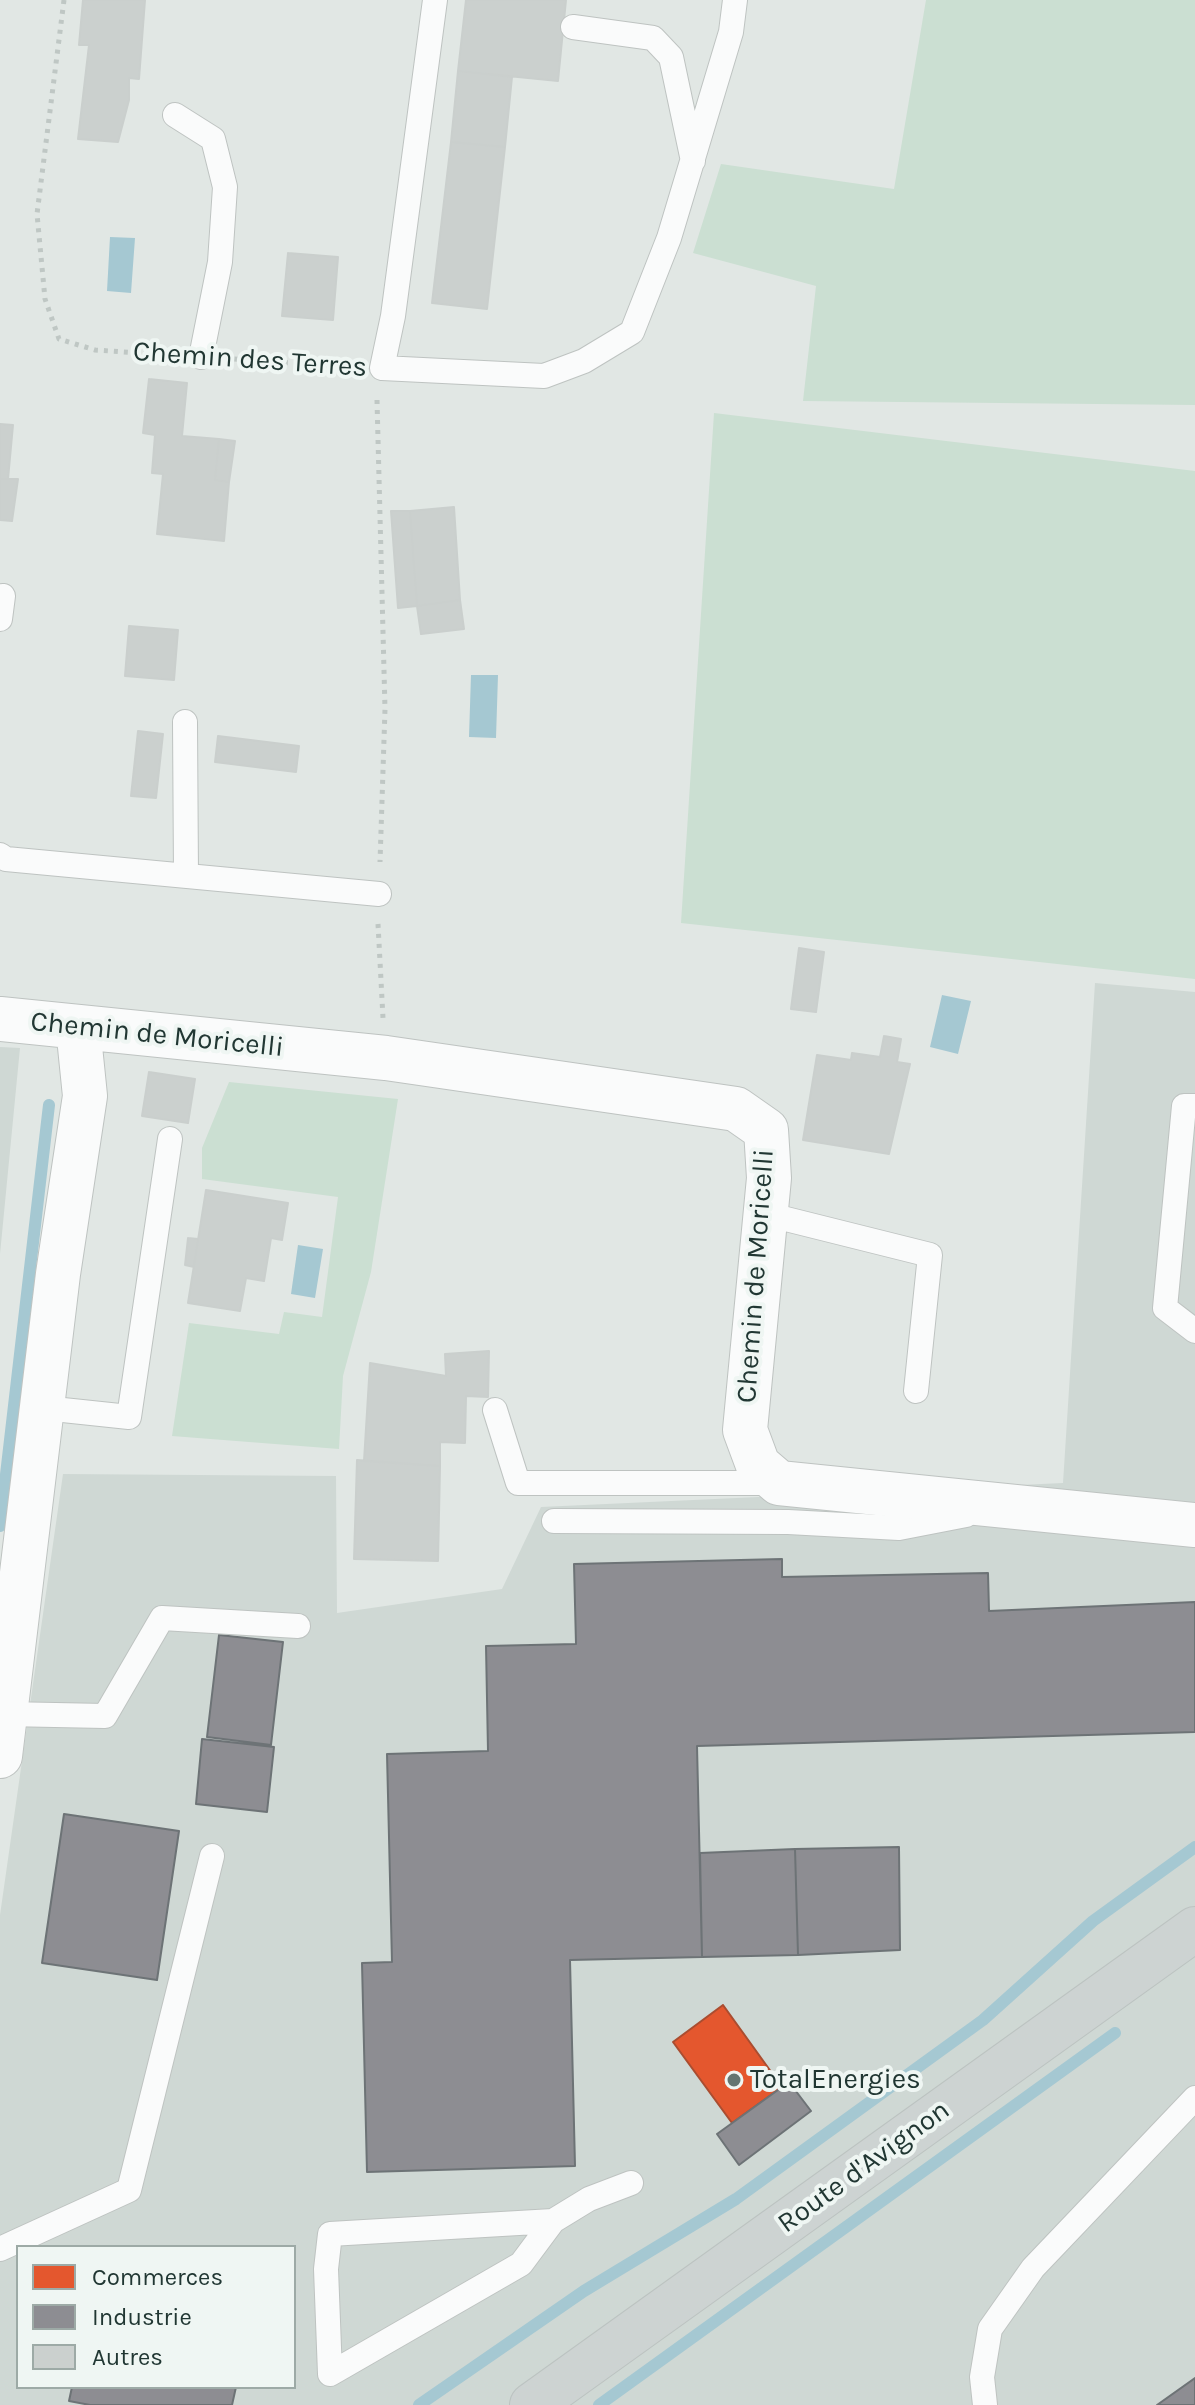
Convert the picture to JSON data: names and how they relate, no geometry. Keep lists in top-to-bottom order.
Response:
{
  "streets": {
    "main road": ["Route d'Avignon"],
    "street": ["Chemin de Moricelli"],
    "path": ["Chemin des Terres"]
  },
  "crossings": [
    ["Chemin des Terres", "Chemin de Moricelli"]
  ],
  "places": ["TotalEnergies"],
  "legend": ["Commerces", "Industrie", "Autres"]
}
